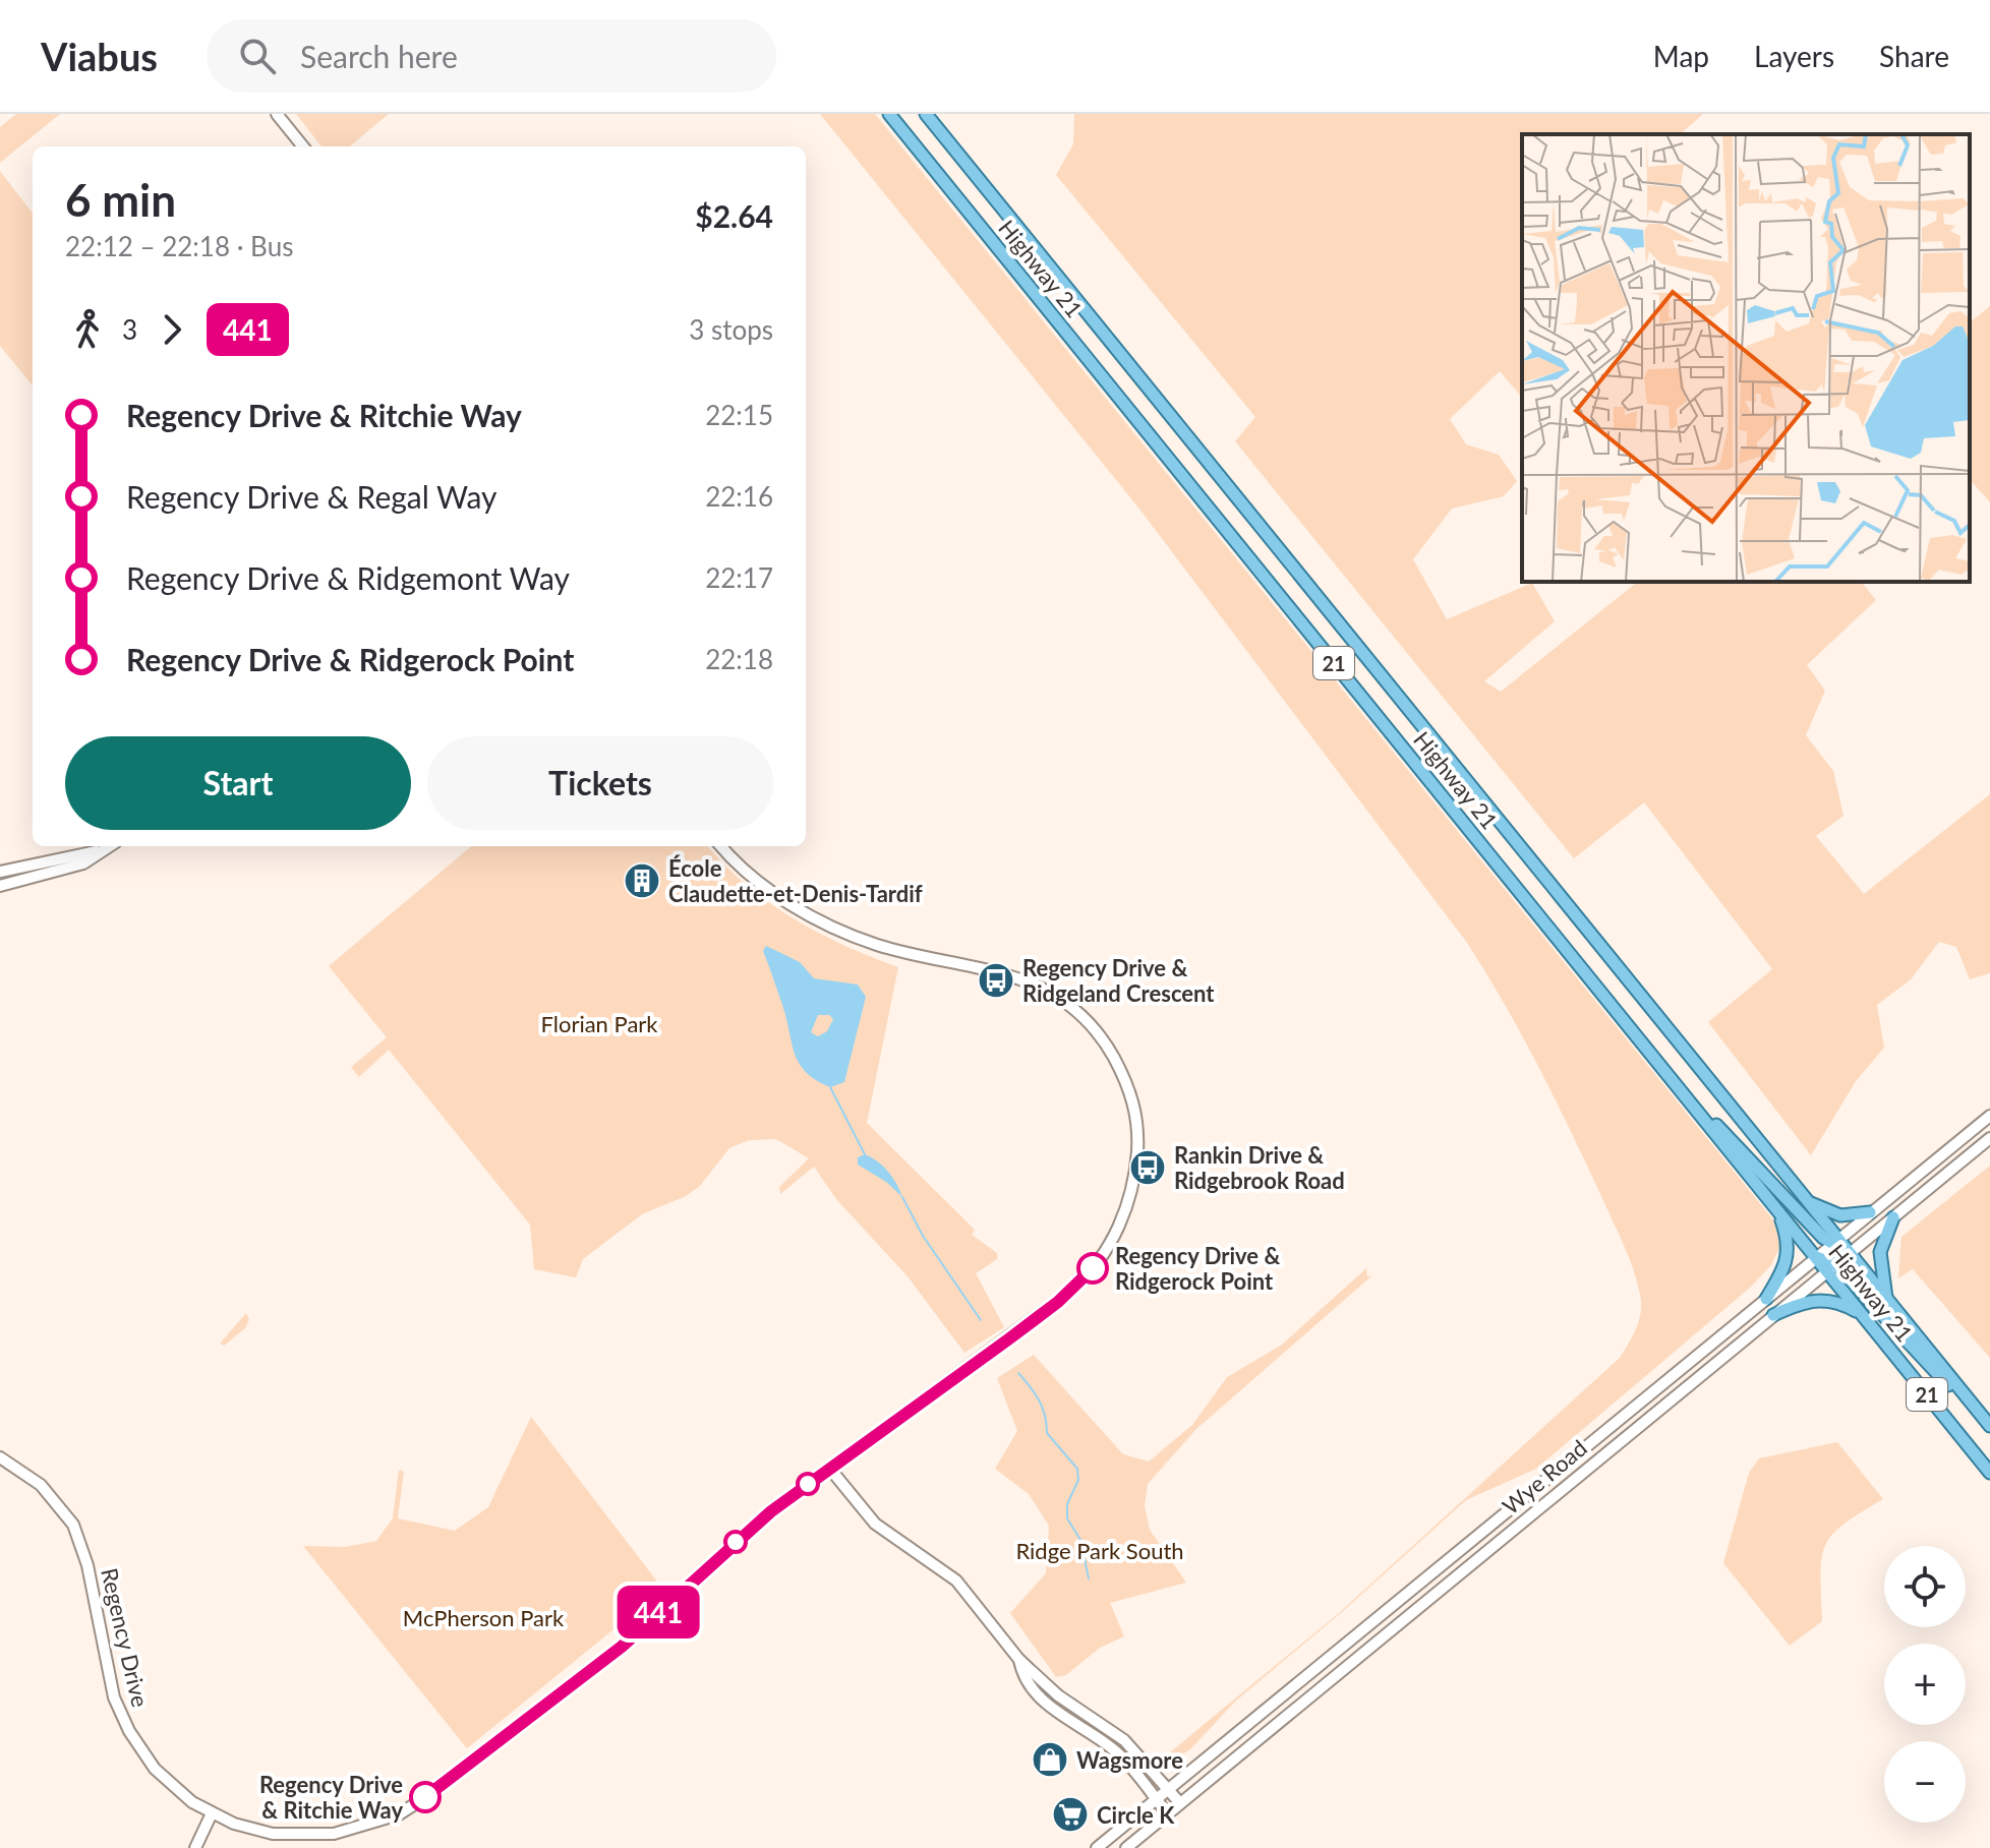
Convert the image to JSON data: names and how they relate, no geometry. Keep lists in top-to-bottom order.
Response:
{
  "streets": {
    "main road": ["Highway 21", "21"],
    "street": ["Wye Road", "Regency Drive"]
  },
  "crossings": [
    ["Highway 21", "Wye Road"]
  ],
  "parks": ["Florian Park", "Ridge Park South", "McPherson Park"],
  "places": {
    "building": ["École Claudette-et-Denis-Tardif"],
    "bus stop": ["Regency Drive & Ridgeland Crescent", "Rankin Drive & Ridgebrook Road"],
    "other": ["Regency Drive & Ridgerock Point", "Regency Drive & Ritchie Way"],
    "shop": ["Wagsmore"],
    "supermarket": ["Circle K"]
  },
  "lines": ["bus line 441"],
  "page": {
    "header": "Viabus",
    "search": "Search here",
    "nav": ["Map", "Layers", "Share"],
    "on_map": "441",
    "heading": ["6 min", "22:12 – 22:18 · Bus", "$2.64"],
    "legs": ["3", "441", "3 stops"],
    "list": [
      {
        "name": "Regency Drive & Ritchie Way",
        "value": "22:15"
      },
      {
        "name": "Regency Drive & Regal Way",
        "value": "22:16"
      },
      {
        "name": "Regency Drive & Ridgemont Way",
        "value": "22:17"
      },
      {
        "name": "Regency Drive & Ridgerock Point",
        "value": "22:18"
      }
    ],
    "buttons": ["Start", "Tickets"],
    "map_buttons": ["+", "−"]
  }
}
